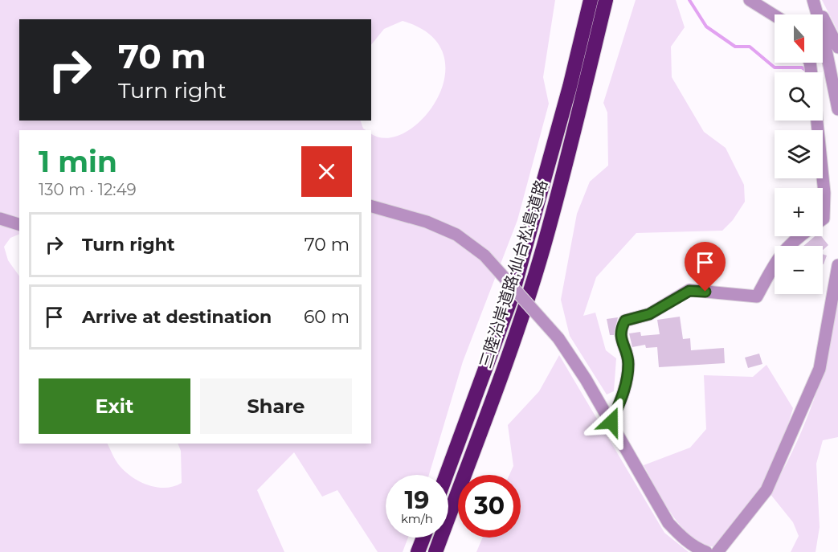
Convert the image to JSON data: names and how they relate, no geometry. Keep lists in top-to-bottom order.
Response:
{
  "streets": {
    "highway": ["三陸沿岸道路;仙台松島道路"]
  },
  "north": "bottom",
  "page": {
    "map_buttons": ["+", "−"],
    "turn": ["70 m", "Turn right"],
    "heading": ["1 min", "130 m · 12:49"],
    "list": [
      {
        "name": "Turn right",
        "value": "70 m"
      },
      {
        "name": "Arrive at destination",
        "value": "60 m"
      }
    ],
    "buttons": ["Exit", "Share"],
    "speed": "19 km/h",
    "limit": "30"
  }
}
